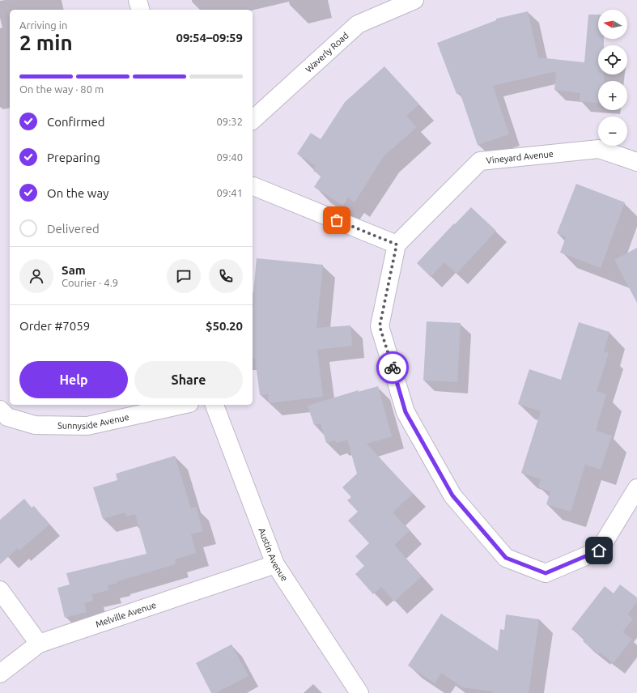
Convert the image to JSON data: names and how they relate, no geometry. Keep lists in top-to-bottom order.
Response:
{
  "streets": {
    "street": [
      "Waverly Road",
      "Vineyard Avenue",
      "Sunnyside Avenue",
      "Austin Avenue",
      "Melville Avenue"
    ]
  },
  "crossings": [
    ["Austin Avenue", "Melville Avenue"]
  ],
  "north": "left",
  "page": {
    "map_buttons": ["+", "−"],
    "heading": ["2 min", "Arriving in", "09:54–09:59"],
    "panel": [
      "Sam",
      "Courier · 4.9",
      "Order #7059",
      "$50.20"
    ],
    "bar": "On the way · 80 m",
    "list": [
      ["Confirmed", "09:32"],
      ["Preparing", "09:40"],
      ["On the way", "09:41"],
      "Delivered"
    ],
    "buttons": ["Help", "Share"]
  }
}
